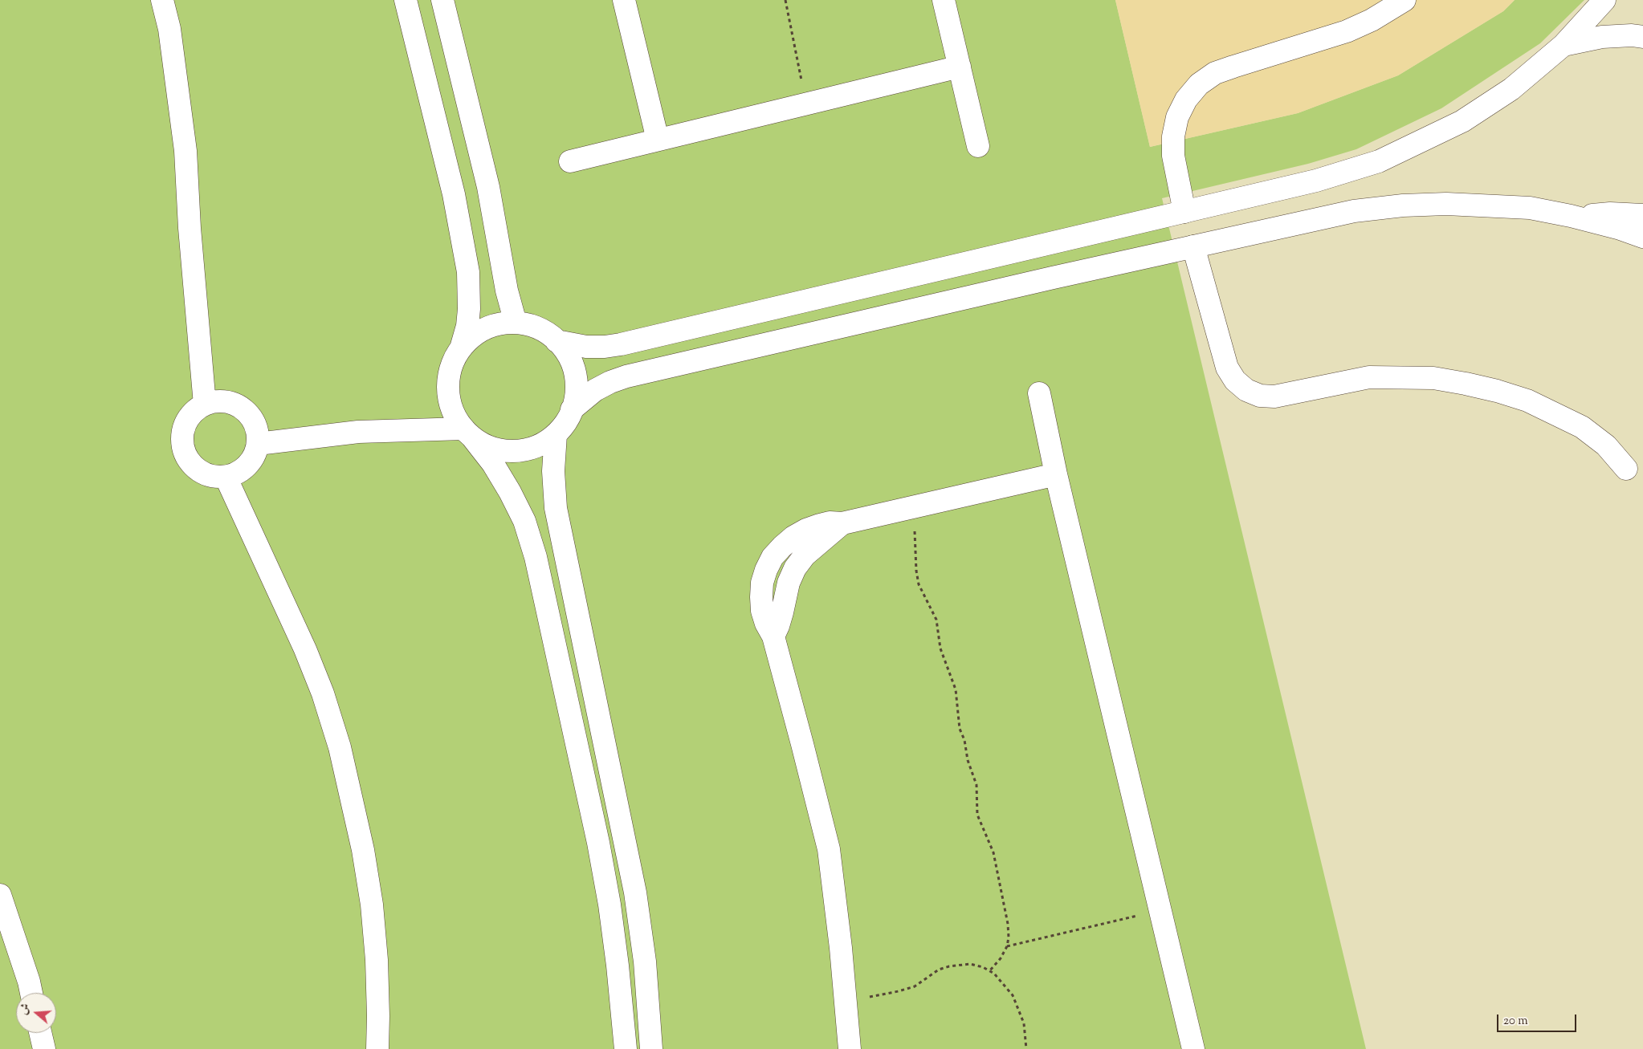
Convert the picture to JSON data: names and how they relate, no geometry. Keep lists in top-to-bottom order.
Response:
{
  "scale_bar": "20 m",
  "north": "left"
}
